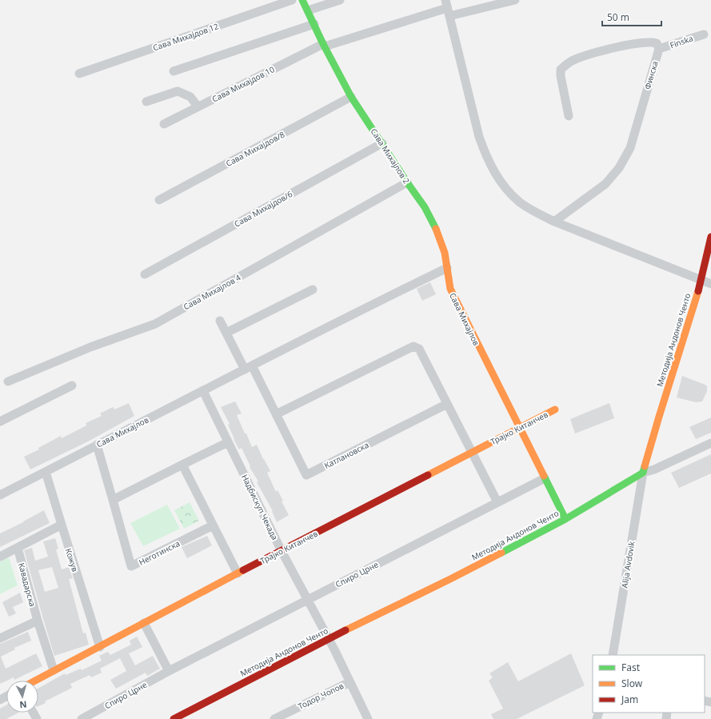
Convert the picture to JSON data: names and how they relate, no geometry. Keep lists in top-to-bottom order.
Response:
{
  "streets": {
    "street": [
      "Сава Михајдов 12",
      "Finska",
      "Финска",
      "Сава Михајдов 10",
      "Сава Михајдов/8",
      "Сава Михајлов 2",
      "Сава Михајдов/6",
      "Сава Михајлов 4",
      "Сава Михајлов",
      "Методија Андонов Ченто",
      "Трајко Китанчев",
      "Катлановска",
      "Надбискуп Чекада",
      "Неготинска",
      "Кожув",
      "Alija Avdovik",
      "Спиро Црне",
      "Кавадарска",
      "Тодор Чопов"
    ]
  },
  "crossings": [
    ["Finska", "Финска"],
    ["Сава Михајдов 10", "Сава Михајлов 2"],
    ["Сава Михајдов/8", "Сава Михајлов 2"],
    ["Сава Михајлов 2", "Сава Михајдов/6"],
    ["Сава Михајлов 2", "Сава Михајлов 4"],
    ["Сава Михајлов 2", "Сава Михајлов"],
    ["Сава Михајлов", "Методија Андонов Ченто"],
    ["Сава Михајлов", "Трајко Китанчев"],
    ["Сава Михајлов", "Катлановска"],
    ["Сава Михајлов", "Надбискуп Чекада"],
    ["Сава Михајлов", "Неготинска"],
    ["Сава Михајлов", "Кожув"],
    ["Сава Михајлов", "Спиро Црне"],
    ["Методија Андонов Ченто", "Надбискуп Чекада"],
    ["Методија Андонов Ченто", "Alija Avdovik"],
    ["Трајко Китанчев", "Надбискуп Чекада"],
    ["Трајко Китанчев", "Кожув"],
    ["Трајко Китанчев", "Кавадарска"],
    ["Надбискуп Чекада", "Спиро Црне"],
    ["Надбискуп Чекада", "Тодор Чопов"]
  ],
  "legend": ["Fast", "Slow", "Jam"],
  "scale_bar": "50 m",
  "north": "bottom"
}
